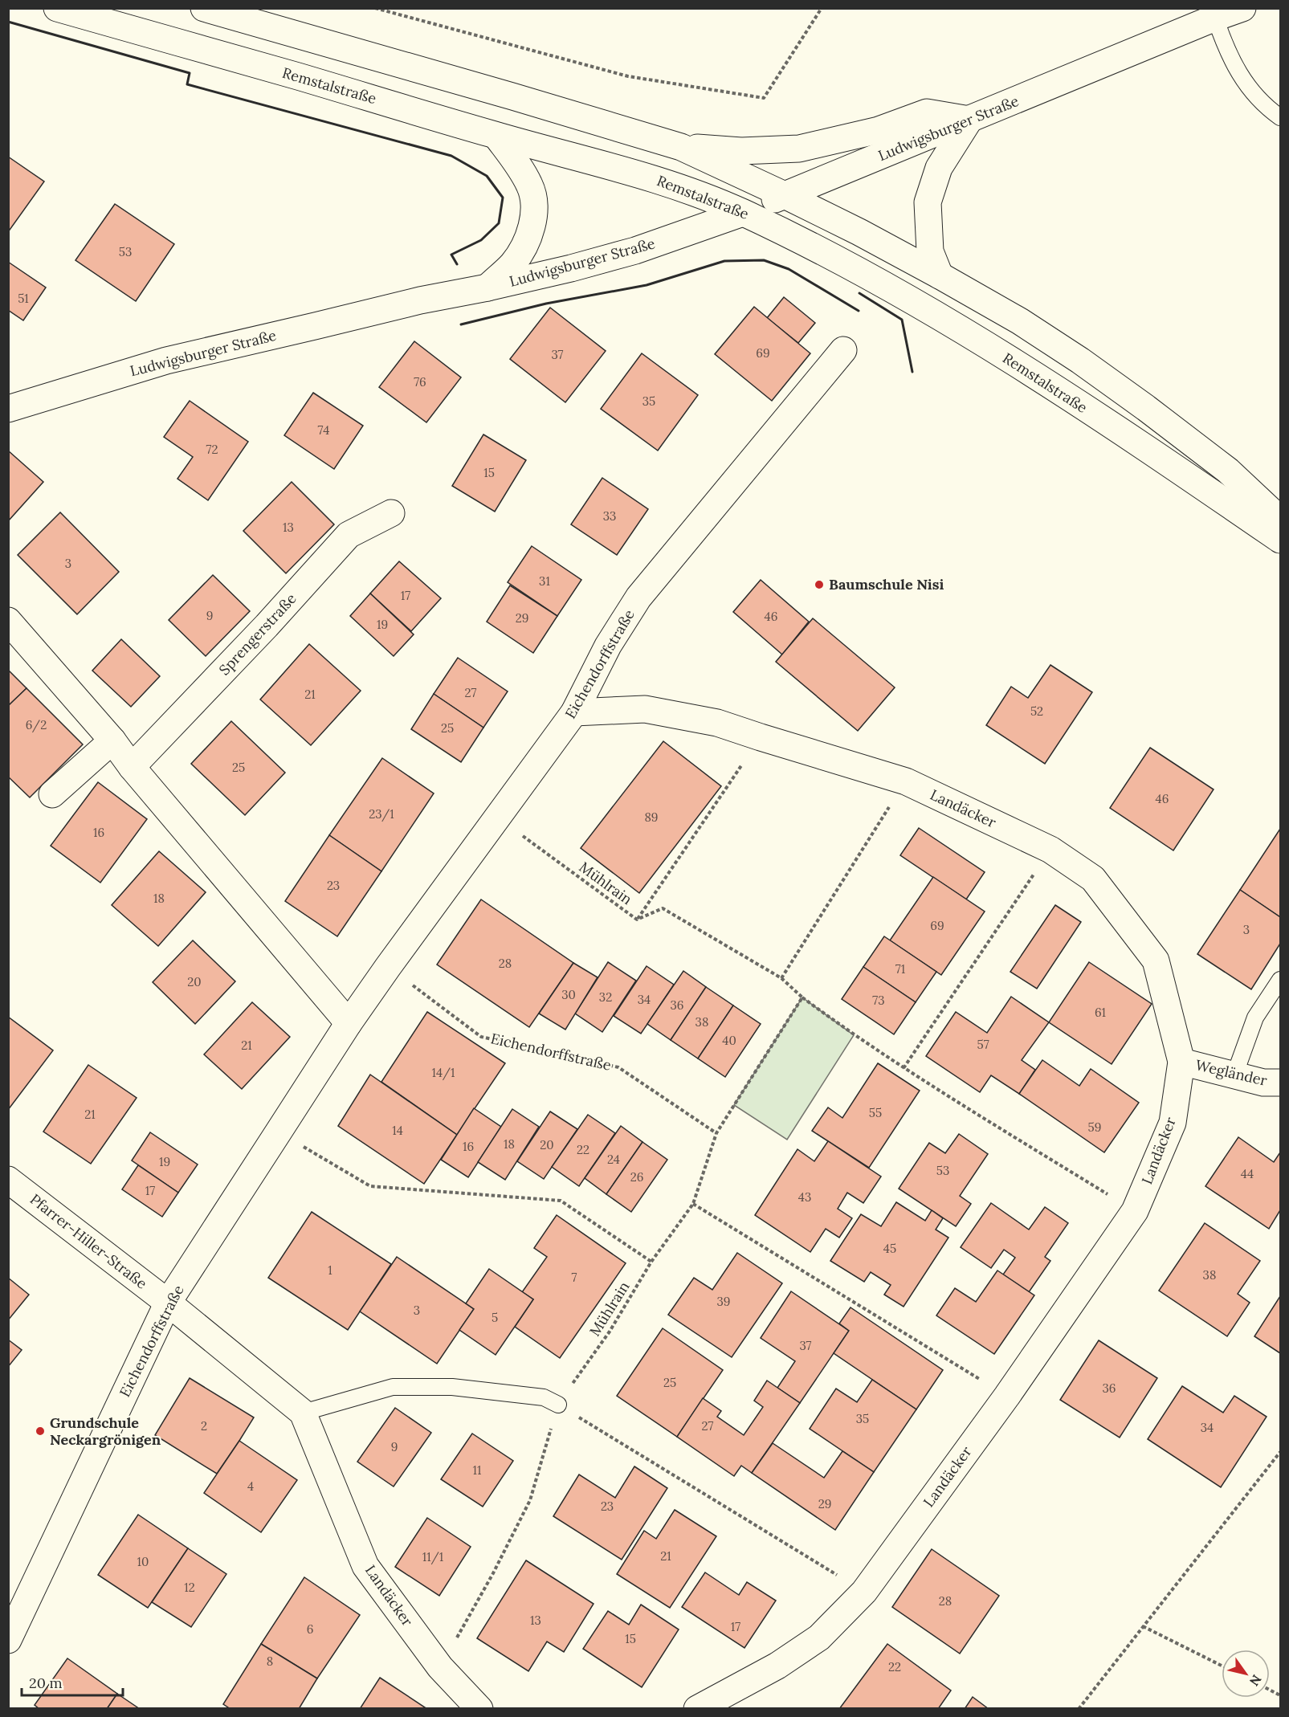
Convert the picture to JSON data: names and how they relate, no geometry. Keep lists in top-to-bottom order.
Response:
{
  "streets": {
    "street": [
      "Remstalstraße",
      "Ludwigsburger Straße",
      "Sprengerstraße",
      "Eichendorffstraße",
      "Landäcker",
      "Wegländer",
      "Pfarrer-Hiller-Straße"
    ],
    "path": ["Mühlrain"]
  },
  "crossings": [
    ["Remstalstraße", "Ludwigsburger Straße"],
    ["Eichendorffstraße", "Landäcker"],
    ["Eichendorffstraße", "Mühlrain"],
    ["Eichendorffstraße", "Pfarrer-Hiller-Straße"],
    ["Landäcker", "Mühlrain"],
    ["Landäcker", "Wegländer"],
    ["Landäcker", "Pfarrer-Hiller-Straße"]
  ],
  "places": ["Baumschule Nisi", "Grundschule Neckargrönigen"],
  "house_numbers": [
    "53",
    "51",
    "69",
    "37",
    "76",
    "35",
    "74",
    "72",
    "15",
    "33",
    "13",
    "3",
    "31",
    "17",
    "9",
    "46",
    "29",
    "19",
    "27",
    "21",
    "52",
    "6/2",
    "25",
    "25",
    "46",
    "23/1",
    "89",
    "16",
    "23",
    "18",
    "69",
    "3",
    "28",
    "71",
    "20",
    "30",
    "32",
    "34",
    "73",
    "36",
    "61",
    "38",
    "40",
    "57",
    "21",
    "14/1",
    "55",
    "21",
    "59",
    "14",
    "18",
    "20",
    "16",
    "22",
    "24",
    "19",
    "53",
    "44",
    "26",
    "17",
    "43",
    "45",
    "1",
    "38",
    "7",
    "39",
    "3",
    "5",
    "37",
    "25",
    "36",
    "35",
    "2",
    "27",
    "34",
    "9",
    "11",
    "4",
    "29",
    "23",
    "21",
    "11/1",
    "10",
    "12",
    "28",
    "13",
    "17",
    "6",
    "15",
    "8",
    "22"
  ],
  "scale_bar": "20 m",
  "north": "bottom right"
}
